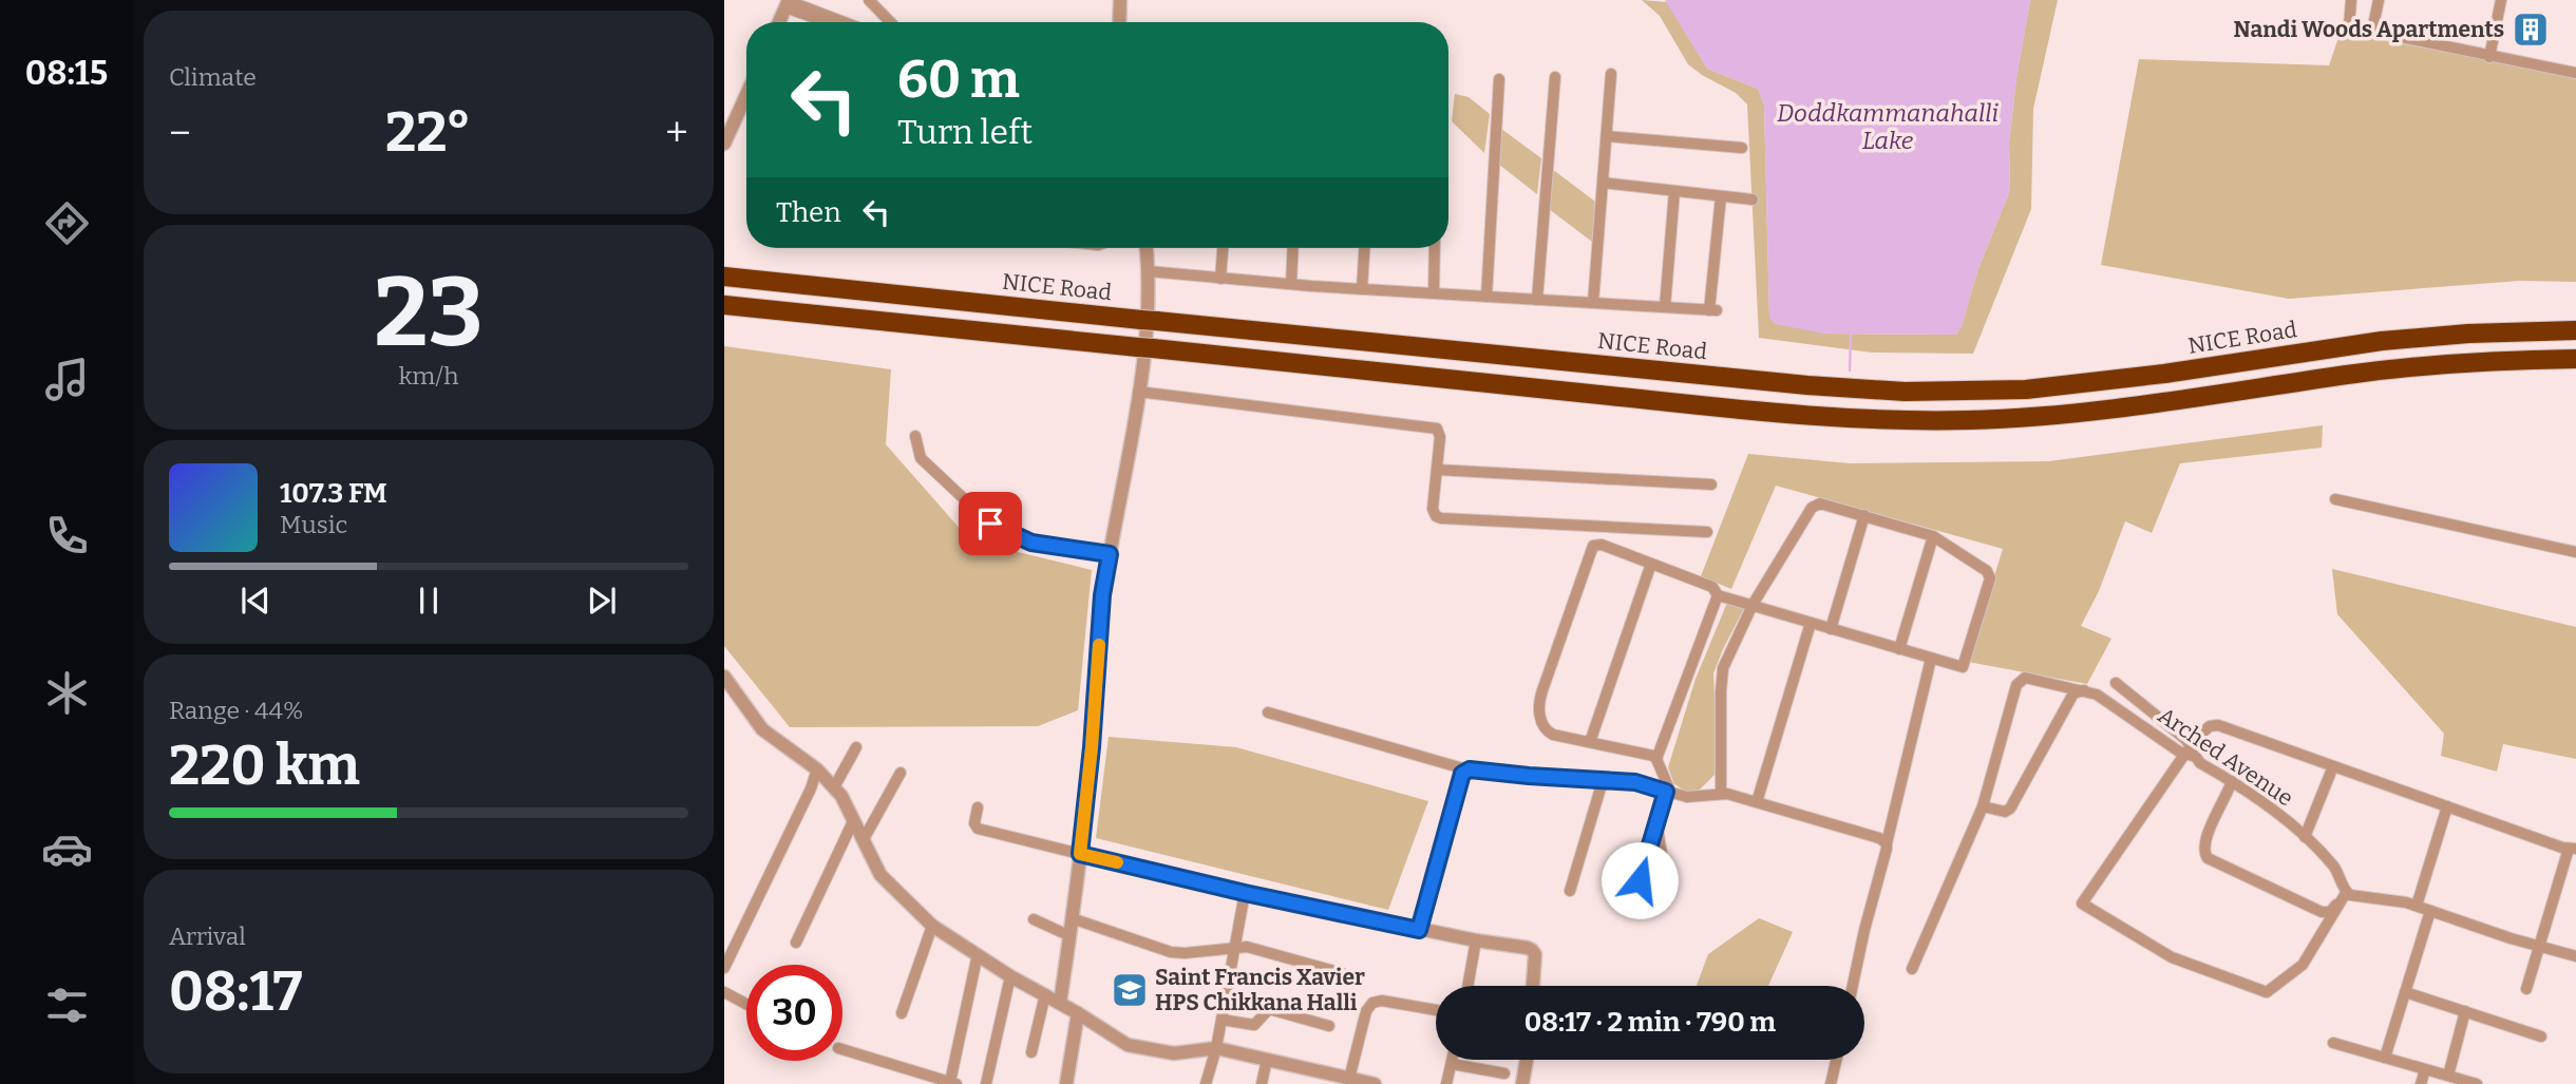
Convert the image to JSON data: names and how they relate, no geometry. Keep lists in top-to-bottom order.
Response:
{
  "streets": {
    "highway": ["NICE Road"],
    "street": ["Arched Avenue"]
  },
  "water": ["Doddkammanahalli Lake"],
  "places": {
    "building": ["Nandi Woods Apartments"],
    "school or university": ["Saint Francis Xavier HPS Chikkana Halli"]
  },
  "page": {
    "tabs": "08:15",
    "tile": [
      "Climate",
      ["23", "km/h"],
      ["Range · 44%", "220 km"],
      ["Arrival", "08:17"]
    ],
    "turn": ["60 m", "Turn left"],
    "heat": ["−", "22°", "+"],
    "then": "Then",
    "song": ["107.3 FM", "Music"],
    "limit": "30",
    "trip": "08:17 · 2 min · 790 m"
  }
}
